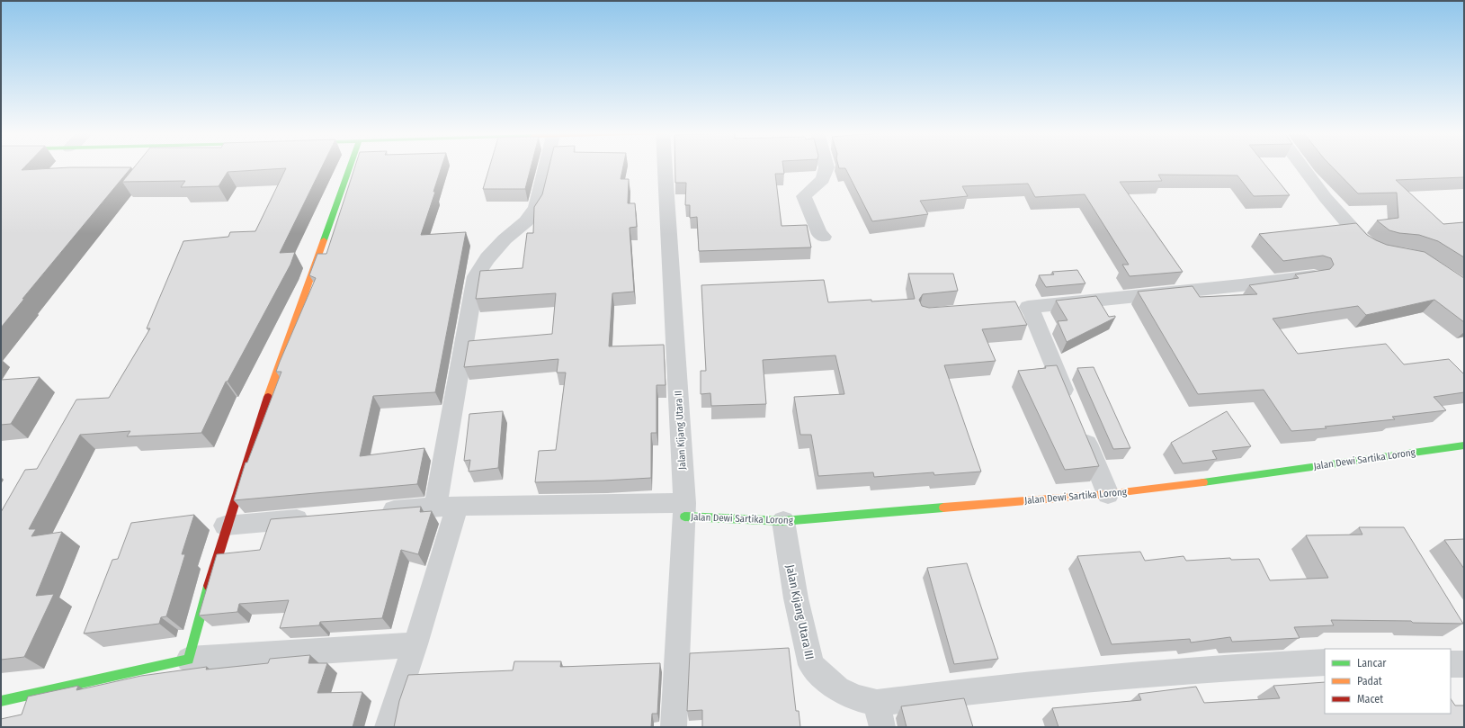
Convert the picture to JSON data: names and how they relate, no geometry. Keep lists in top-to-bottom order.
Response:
{
  "streets": {
    "main road": ["Jalan Dewi Sartika Lorong"],
    "street": ["Jalan Kijang Utara II", "Jalan Kijang Utara III"]
  },
  "crossings": [
    ["Jalan Kijang Utara II", "Jalan Dewi Sartika Lorong"],
    ["Jalan Dewi Sartika Lorong", "Jalan Kijang Utara III"]
  ],
  "legend": ["Lancar", "Padat", "Macet"]
}
